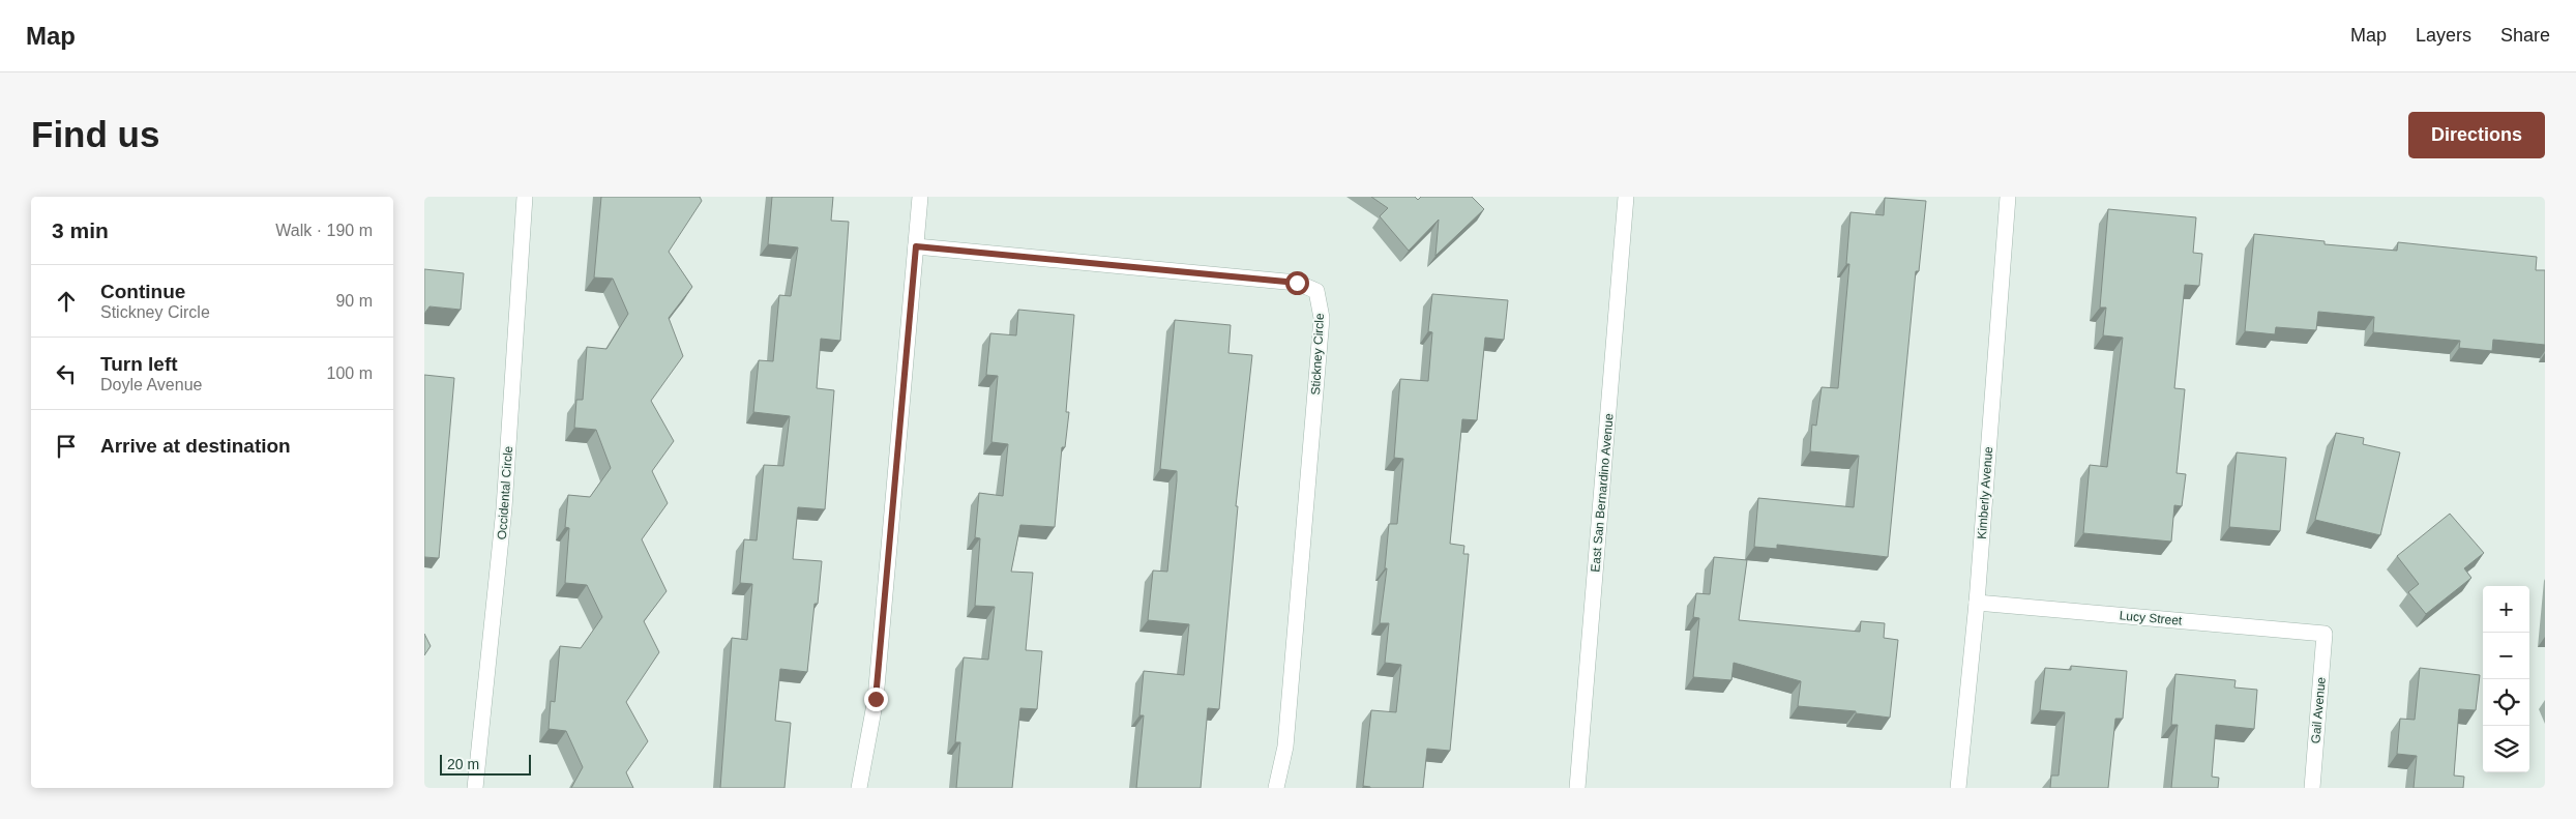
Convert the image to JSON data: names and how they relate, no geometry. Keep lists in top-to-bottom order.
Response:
{
  "streets": {
    "street": [
      "Stickney Circle",
      "Occidental Circle",
      "East San Bernardino Avenue",
      "Kimberly Avenue",
      "Lucy Street",
      "Gail Avenue"
    ]
  },
  "crossings": [
    ["Kimberly Avenue", "Lucy Street"],
    ["Lucy Street", "Gail Avenue"]
  ],
  "scale_bar": "20 m",
  "page": {
    "header": "Map",
    "nav": ["Map", "Layers", "Share"],
    "buttons": "Directions",
    "title": "Find us",
    "heading": ["3 min", "Walk · 190 m"],
    "list": [
      ["Continue", "Stickney Circle", "90 m"],
      ["Turn left", "Doyle Avenue", "100 m"],
      "Arrive at destination"
    ],
    "map_buttons": ["+", "−"],
    "scale": "20 m"
  }
}
